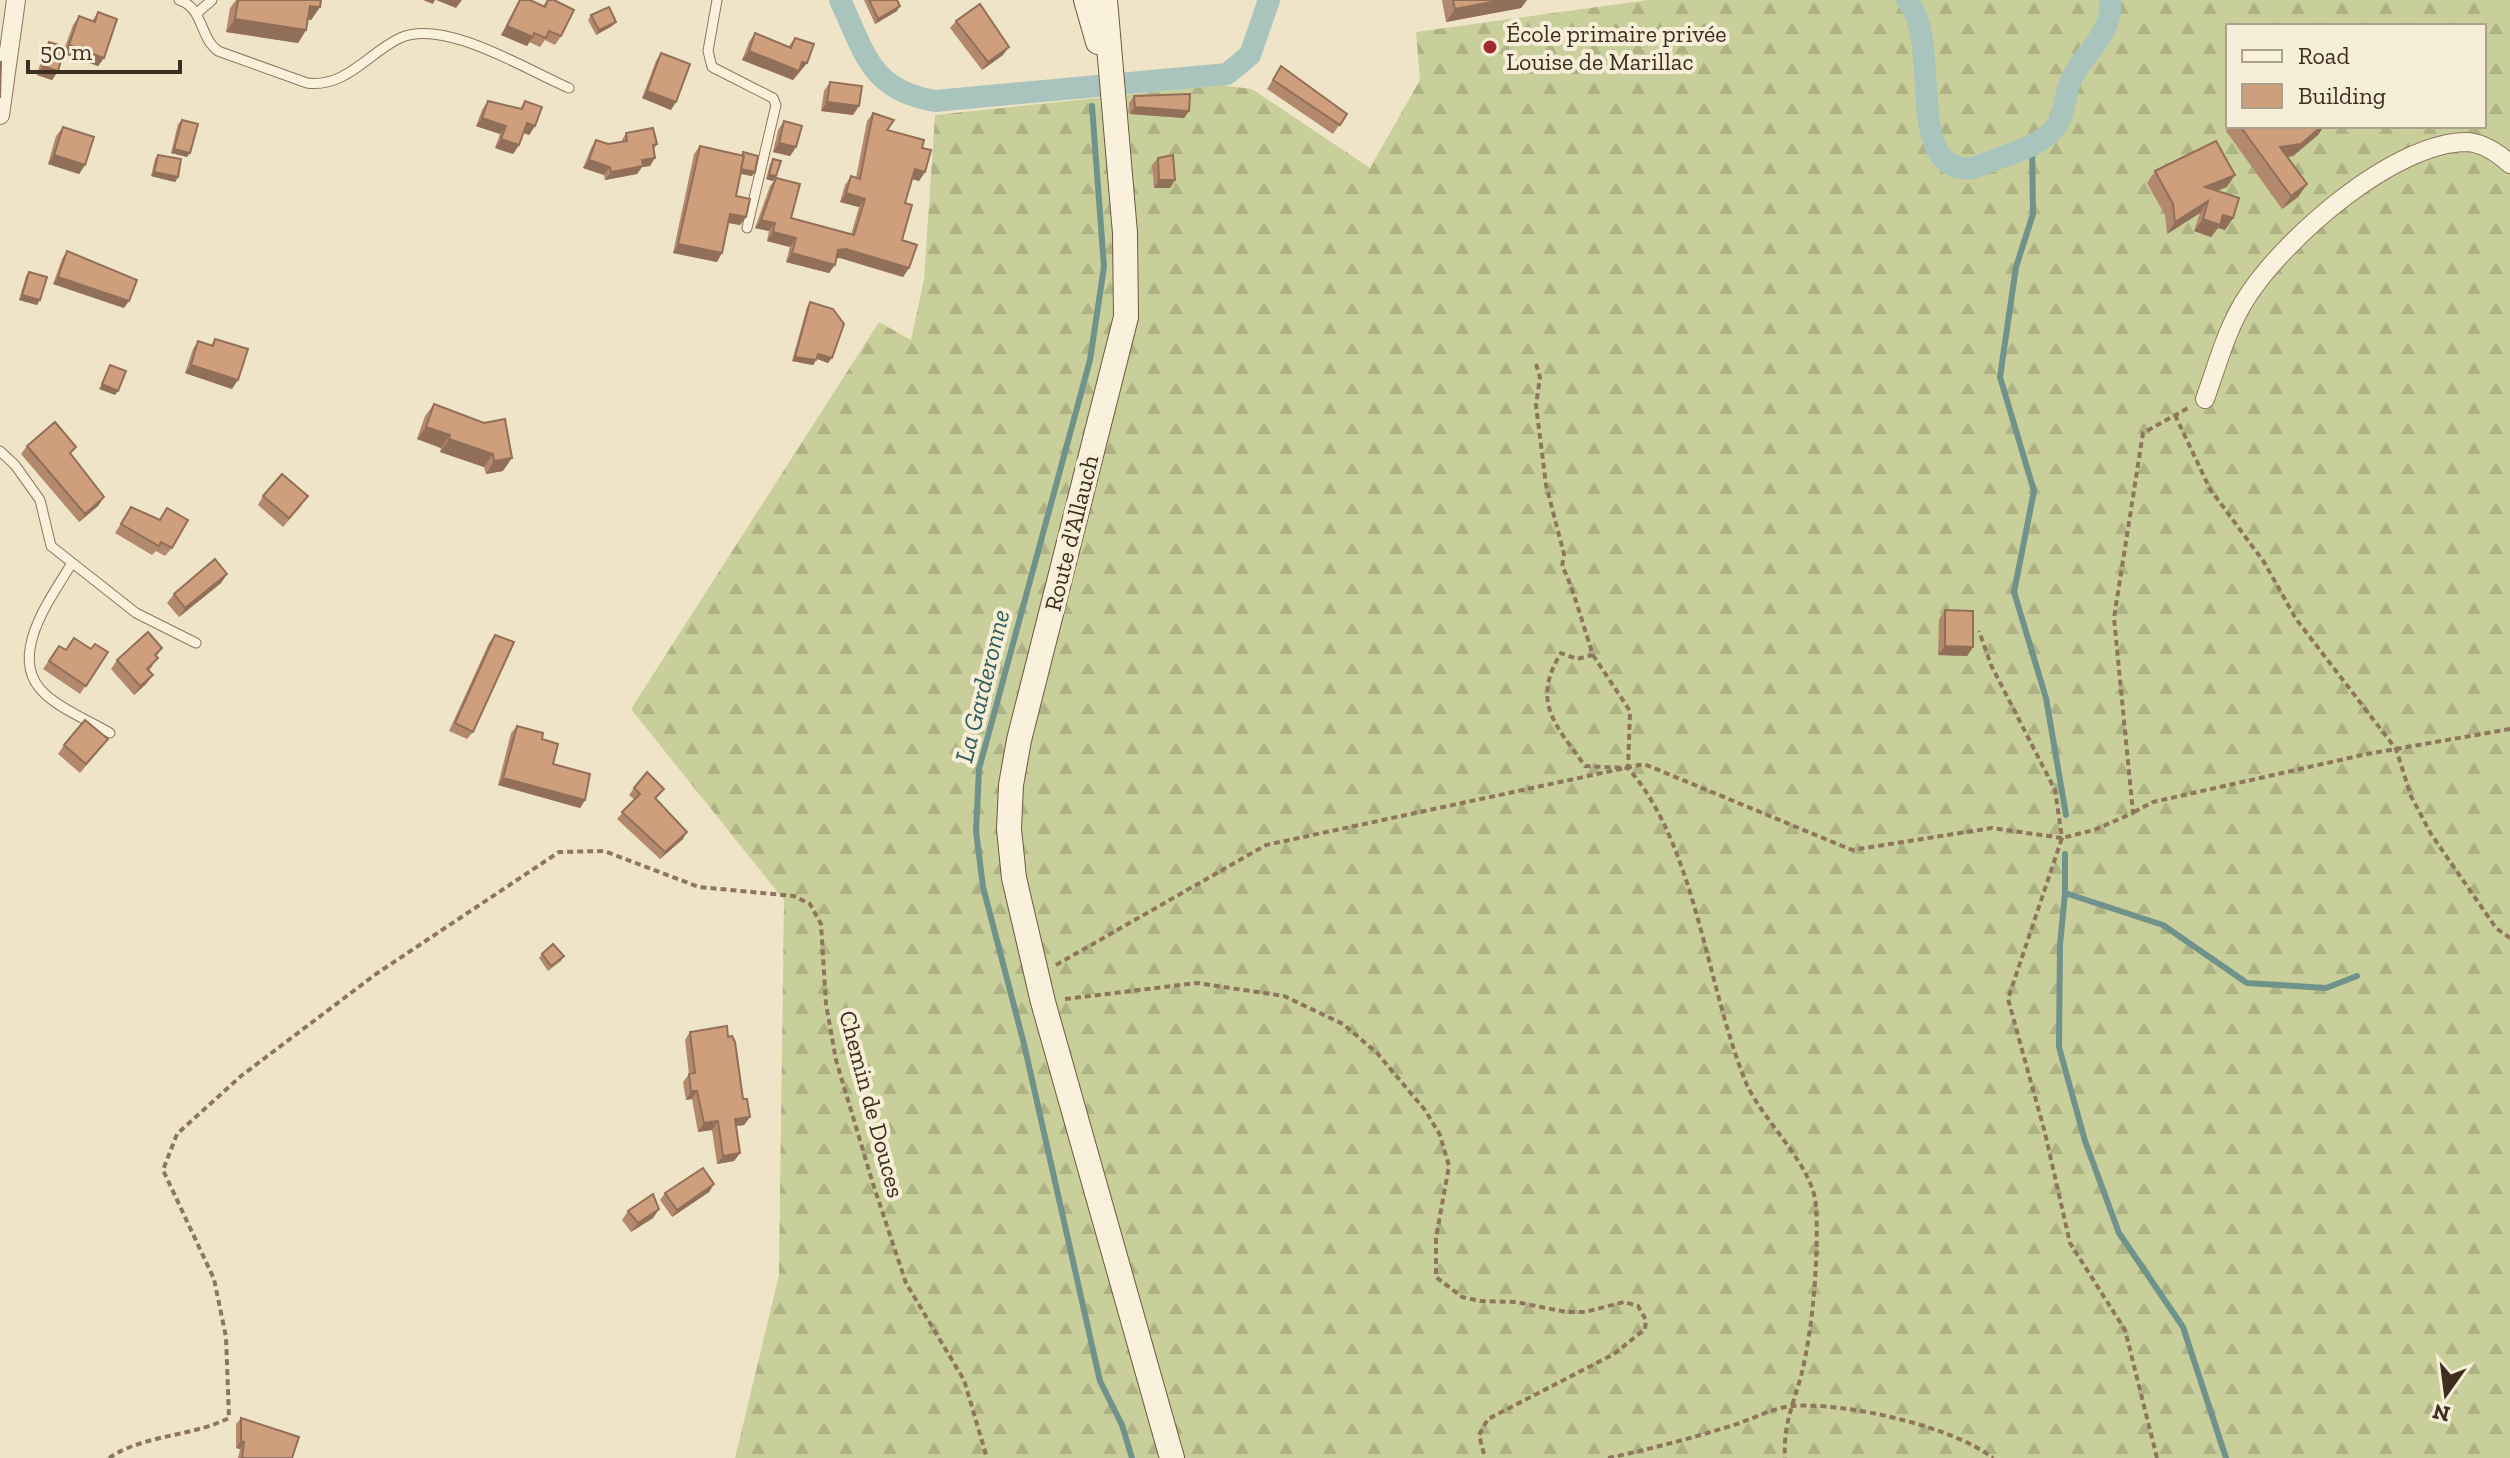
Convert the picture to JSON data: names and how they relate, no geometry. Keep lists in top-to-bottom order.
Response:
{
  "streets": {
    "main road": ["Route d'Allauch"],
    "path": ["Chemin de Douces"]
  },
  "water": ["La Garderonne"],
  "places": ["École primaire privée Louise de Marillac"],
  "legend": ["Road", "Building"],
  "scale_bar": "50 m",
  "north": "bottom"
}
